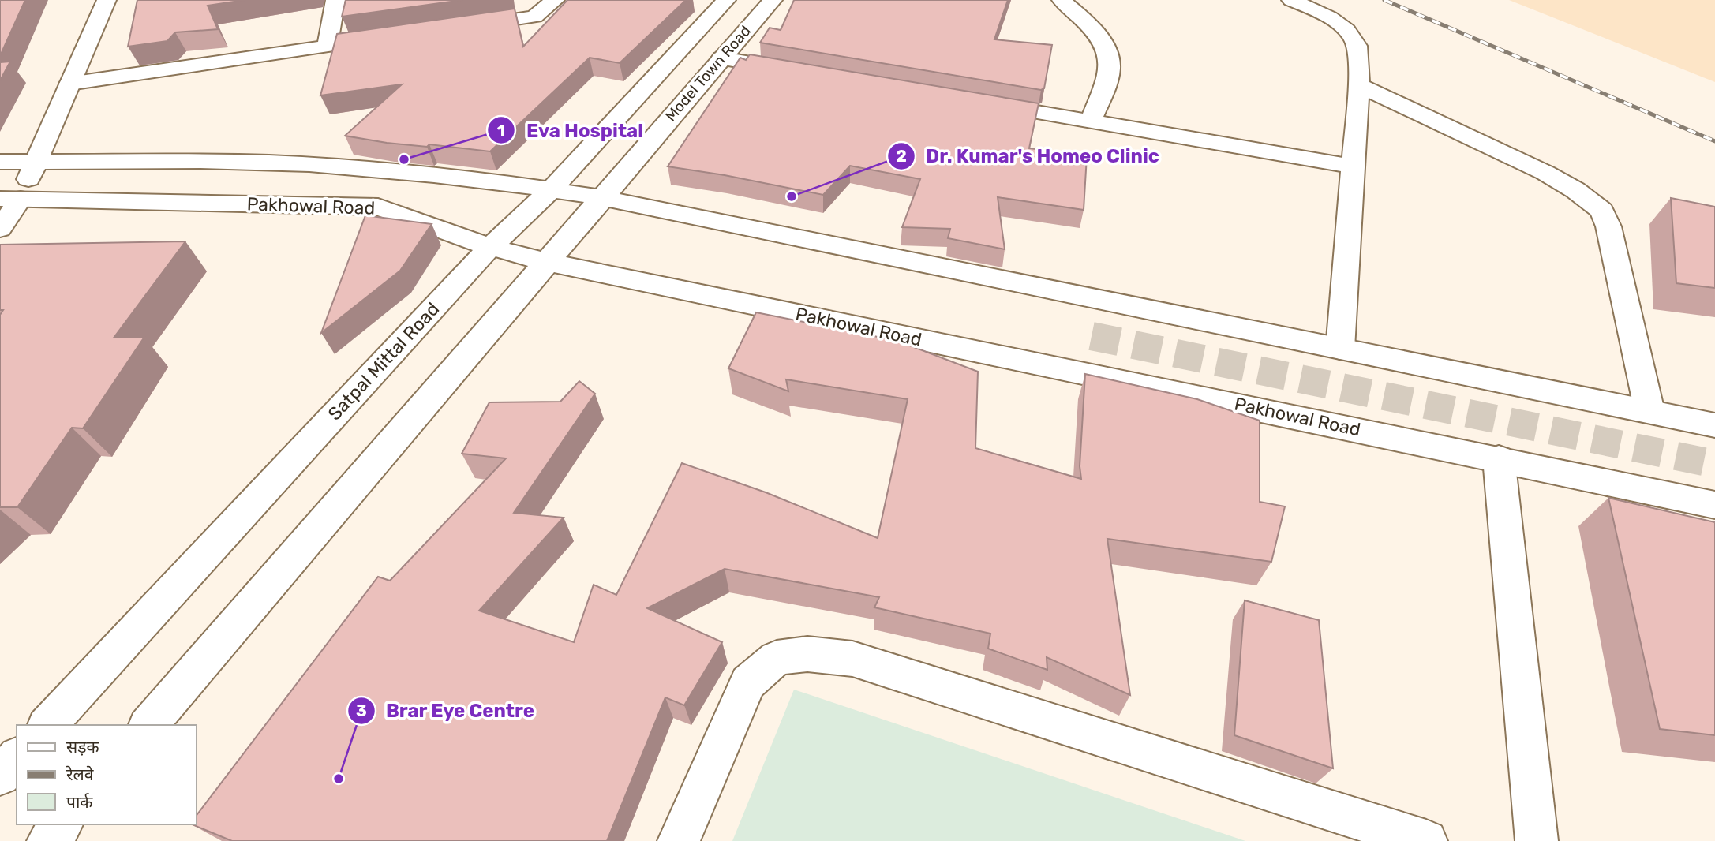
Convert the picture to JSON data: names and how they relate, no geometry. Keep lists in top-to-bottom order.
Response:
{
  "streets": {
    "street": ["Model Town Road", "Pakhowal Road", "Satpal Mittal Road"]
  },
  "crossings": [
    ["Model Town Road", "Pakhowal Road"],
    ["Pakhowal Road", "Satpal Mittal Road"]
  ],
  "places": ["Eva Hospital", "Dr. Kumar's Homeo Clinic", "Brar Eye Centre"],
  "legend": ["सड़क", "रेलवे", "पार्क"]
}
